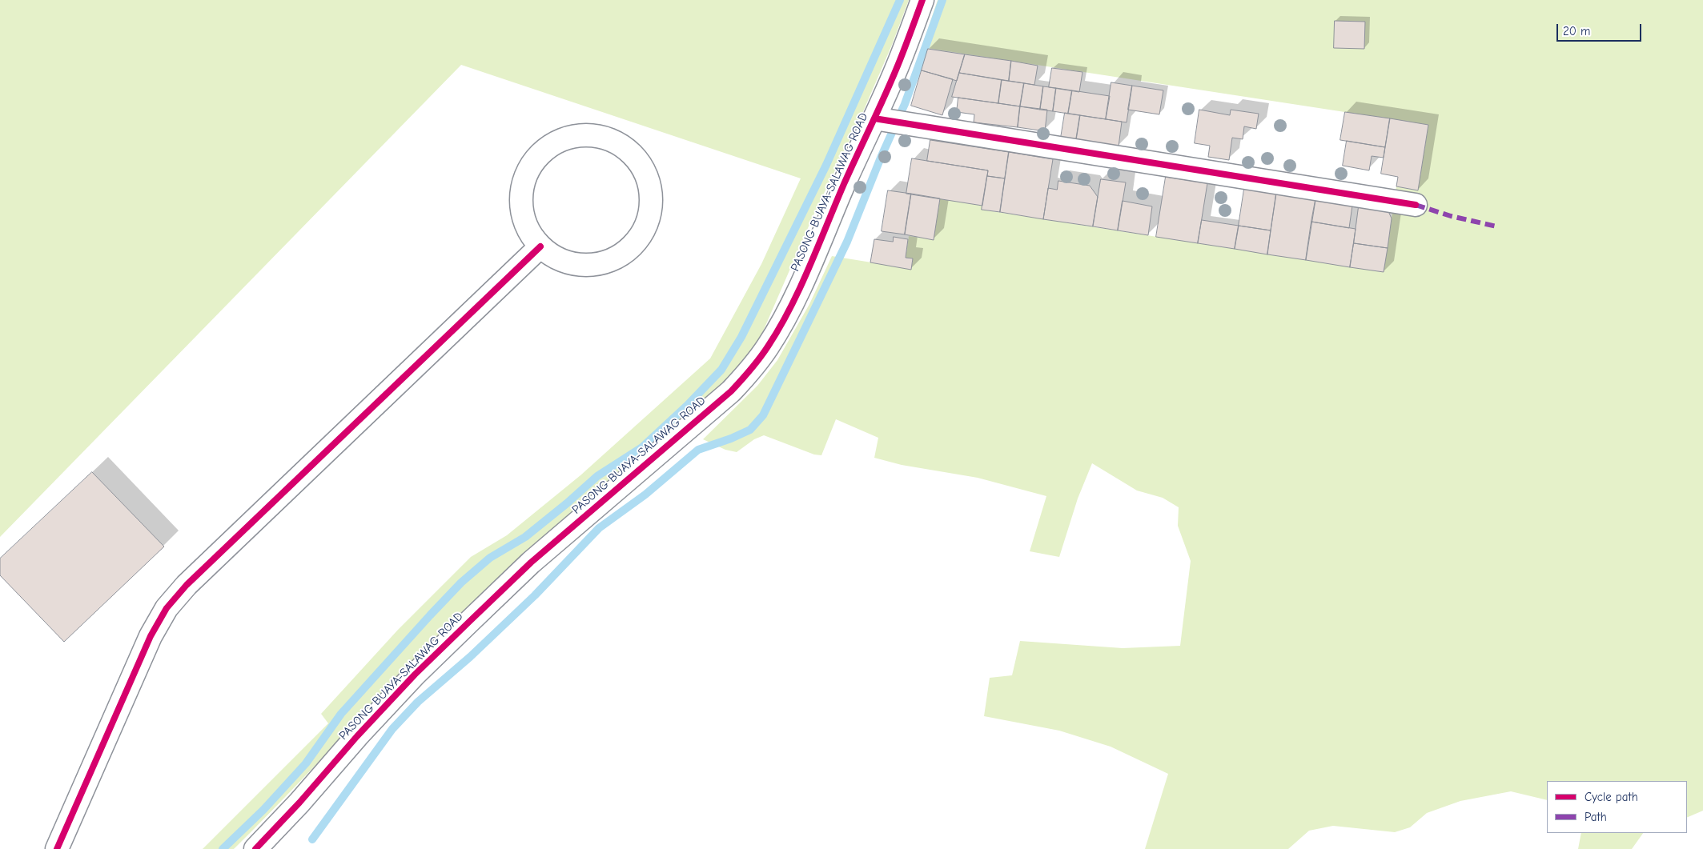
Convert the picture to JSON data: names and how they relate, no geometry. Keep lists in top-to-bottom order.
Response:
{
  "streets": {
    "street": ["PASONG BUAYA-SALAWAG ROAD"]
  },
  "legend": ["Cycle path", "Path"],
  "scale_bar": "20 m"
}
